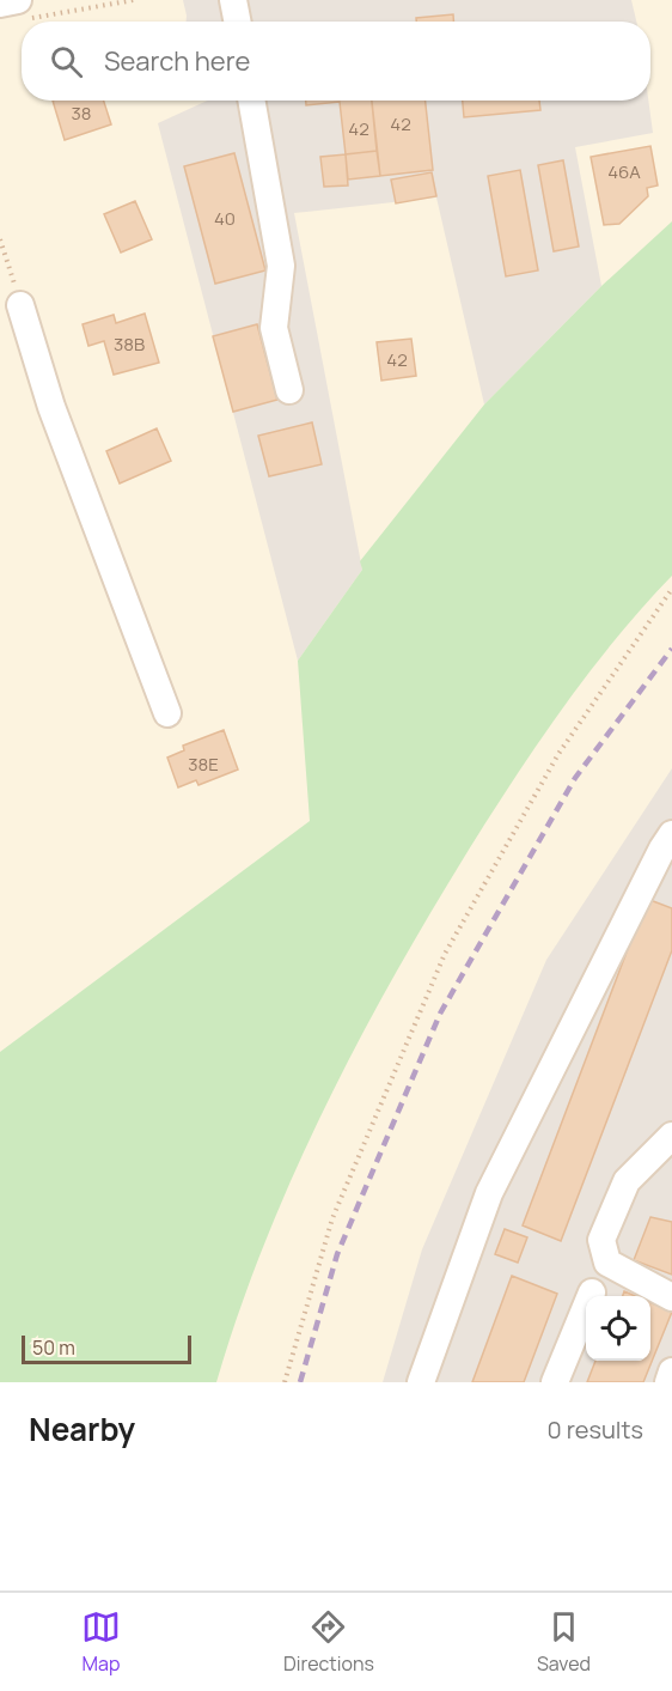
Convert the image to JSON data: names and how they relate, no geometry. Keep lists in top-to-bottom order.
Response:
{
  "house_numbers": [
    "38",
    "42",
    "42",
    "46A",
    "40",
    "38B",
    "42",
    "38E"
  ],
  "scale_bar": "50 m",
  "page": {
    "search": "Search here",
    "scale": "50 m",
    "heading": ["Nearby", "0 results"],
    "nav": ["Map", "Directions", "Saved"]
  }
}
